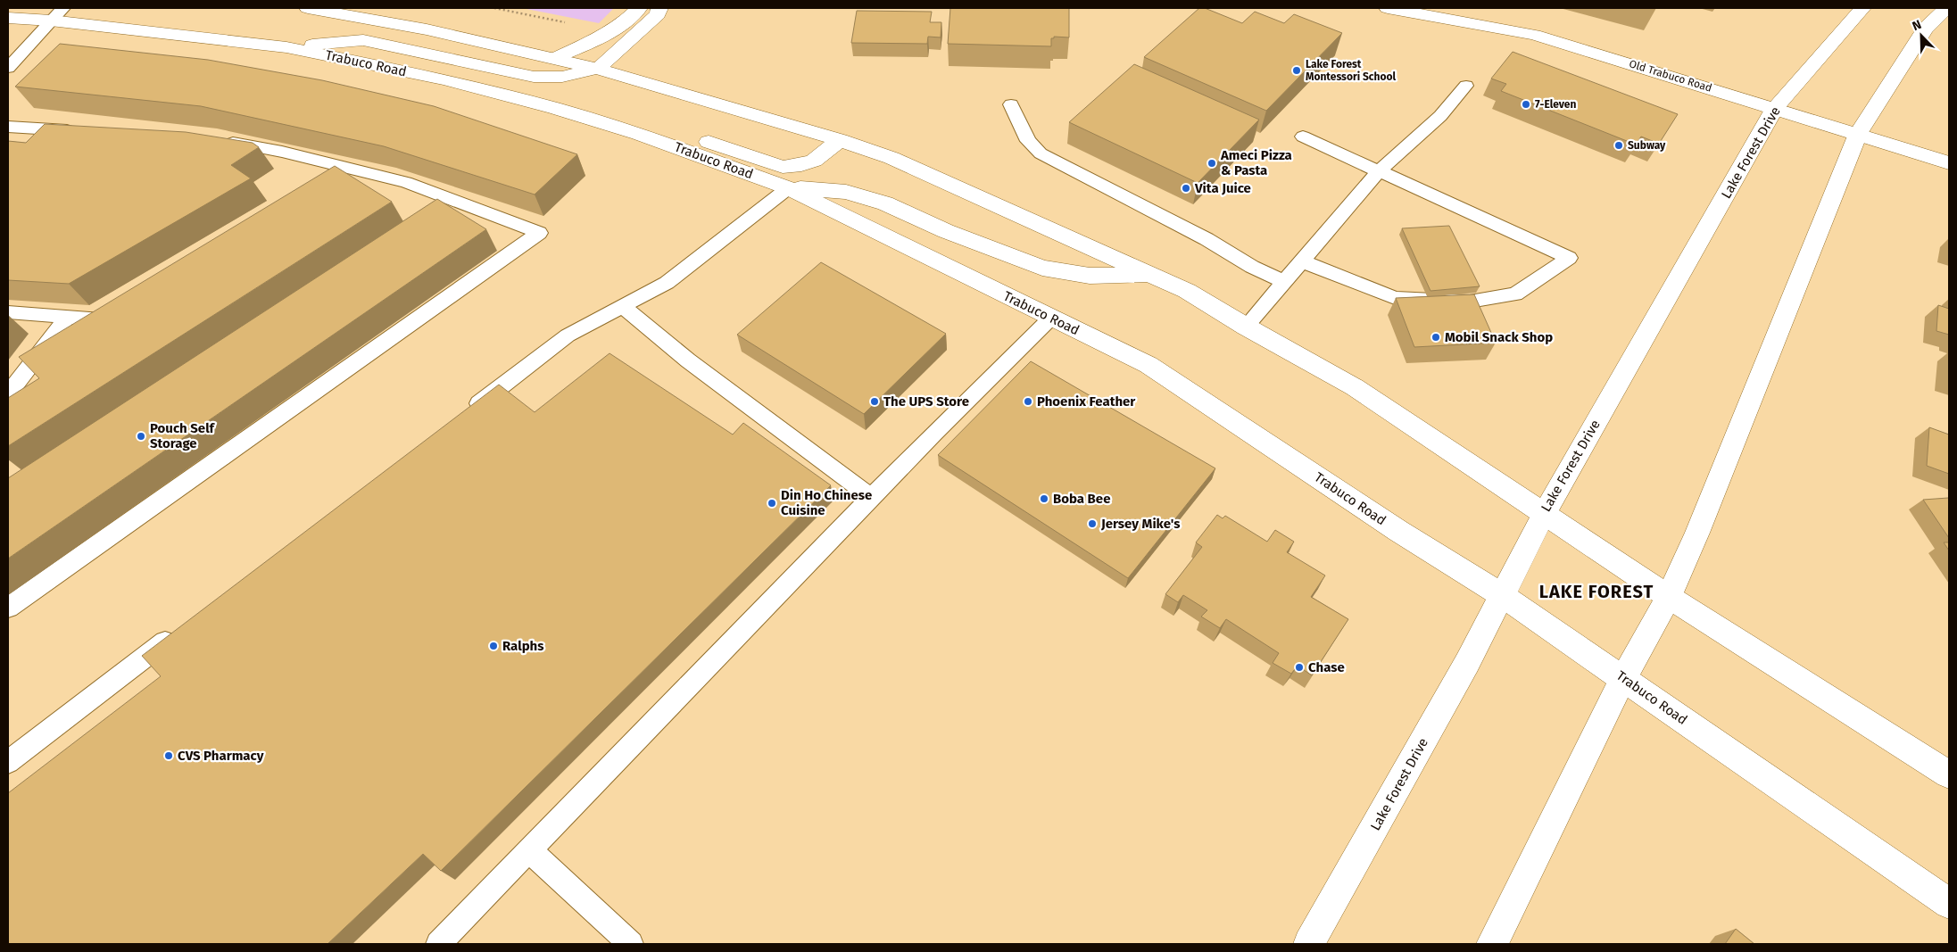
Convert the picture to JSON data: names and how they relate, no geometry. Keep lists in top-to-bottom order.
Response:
{
  "streets": {
    "main road": ["Trabuco Road", "Old Trabuco Road", "Lake Forest Drive"]
  },
  "crossings": [
    ["Trabuco Road", "Lake Forest Drive"],
    ["Old Trabuco Road", "Lake Forest Drive"]
  ],
  "districts": ["LAKE FOREST"],
  "places": [
    "Lake Forest Montessori School",
    "7-Eleven",
    "Subway",
    "Ameci Pizza & Pasta",
    "Vita Juice",
    "Mobil Snack Shop",
    "The UPS Store",
    "Phoenix Feather",
    "Pouch Self Storage",
    "Boba Bee",
    "Din Ho Chinese Cuisine",
    "Jersey Mike's",
    "Ralphs",
    "Chase",
    "CVS Pharmacy"
  ],
  "north": "top left"
}
